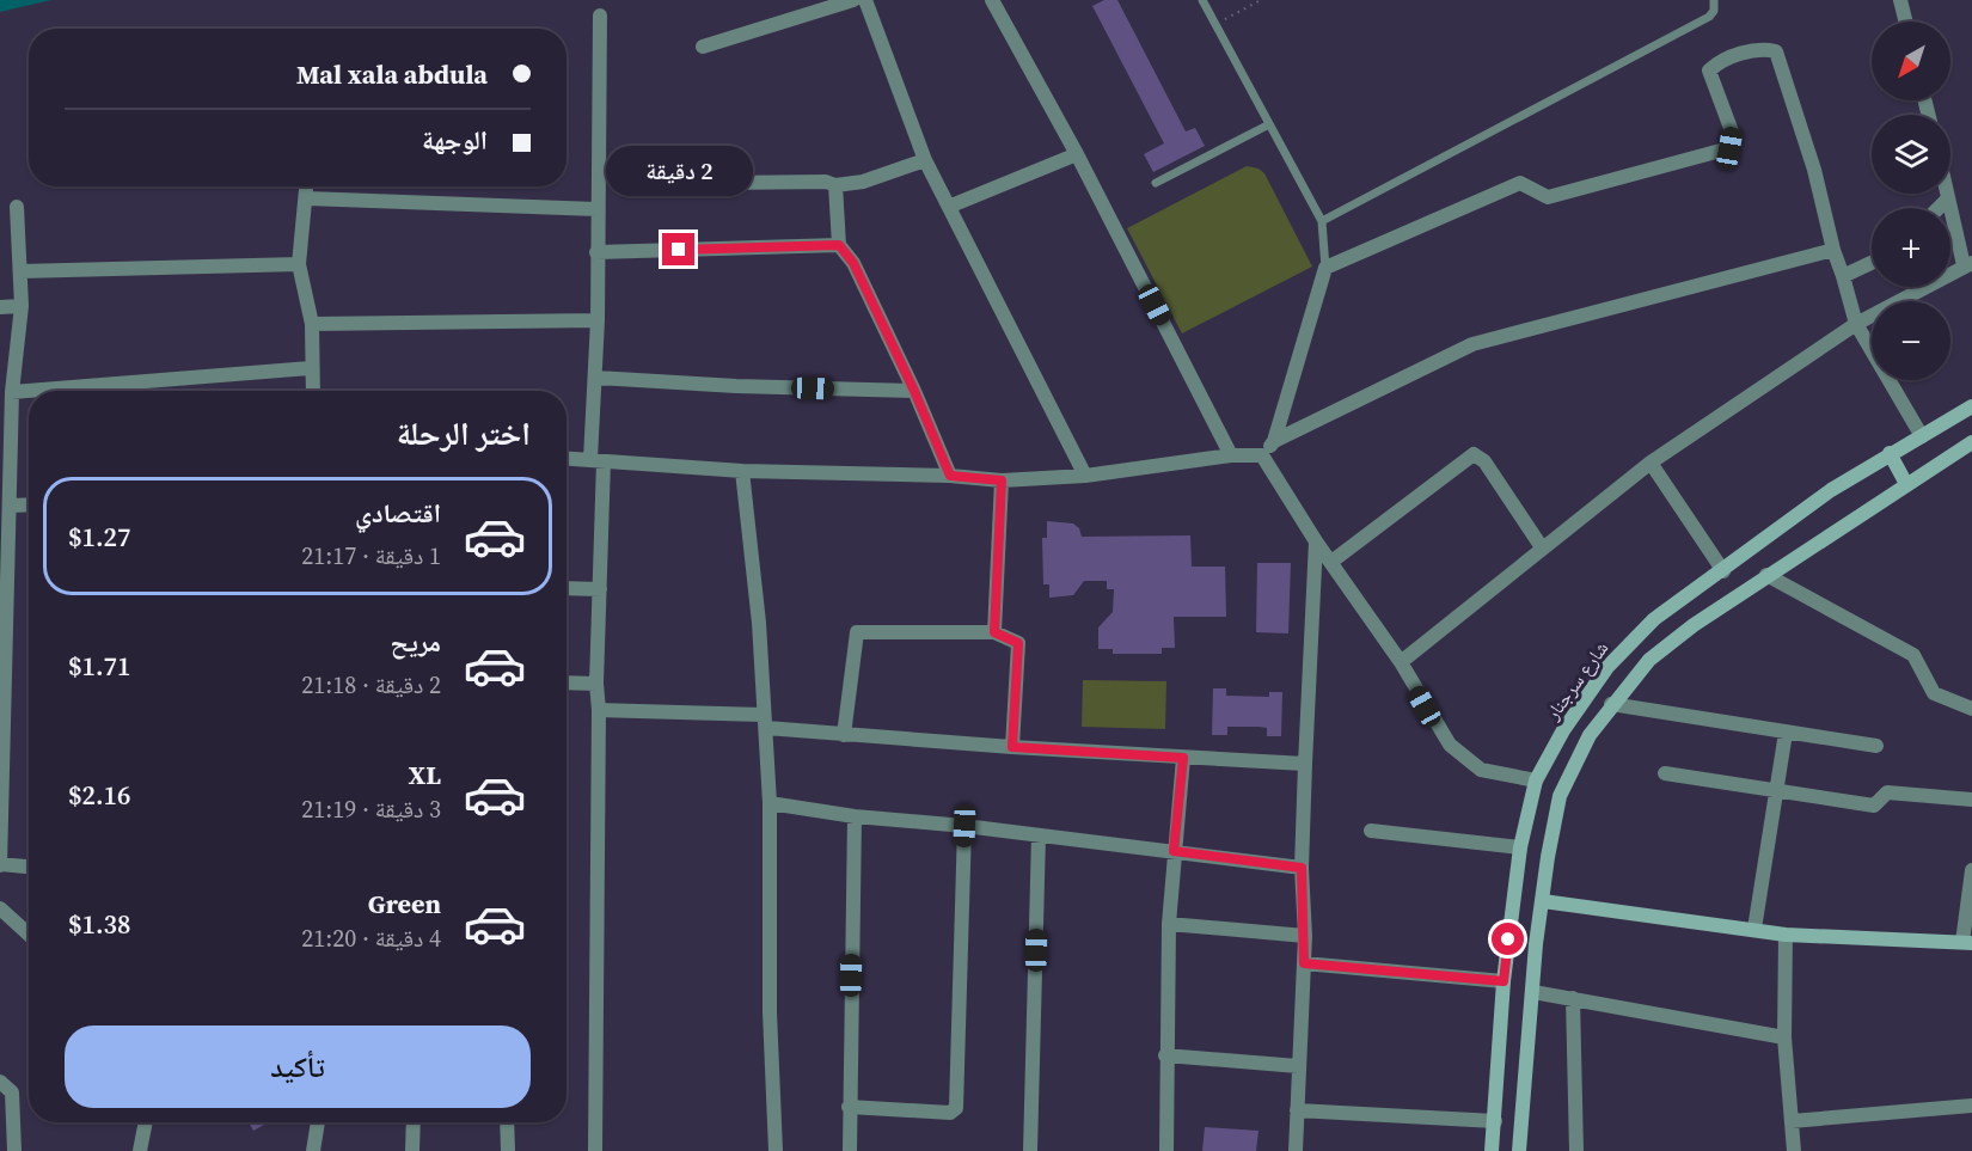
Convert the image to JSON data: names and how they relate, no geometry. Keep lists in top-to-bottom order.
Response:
{
  "streets": {
    "street": ["شارع سرجنار"]
  },
  "north": "bottom left",
  "page": {
    "map_buttons": ["+", "−"],
    "banner": ["Mal xala abdula", "الوجهة"],
    "bubble": "2 دقيقة",
    "heading": "اختر الرحلة",
    "list": [
      {
        "name": "اقتصادي",
        "note": "1 دقيقة · 21:17",
        "value": "$1.27"
      },
      {
        "name": "مريح",
        "note": "2 دقيقة · 21:18",
        "value": "$1.71"
      },
      {
        "name": "XL",
        "note": "3 دقيقة · 21:19",
        "value": "$2.16"
      },
      {
        "name": "Green",
        "note": "4 دقيقة · 21:20",
        "value": "$1.38"
      }
    ],
    "buttons": "تأكيد"
  }
}
